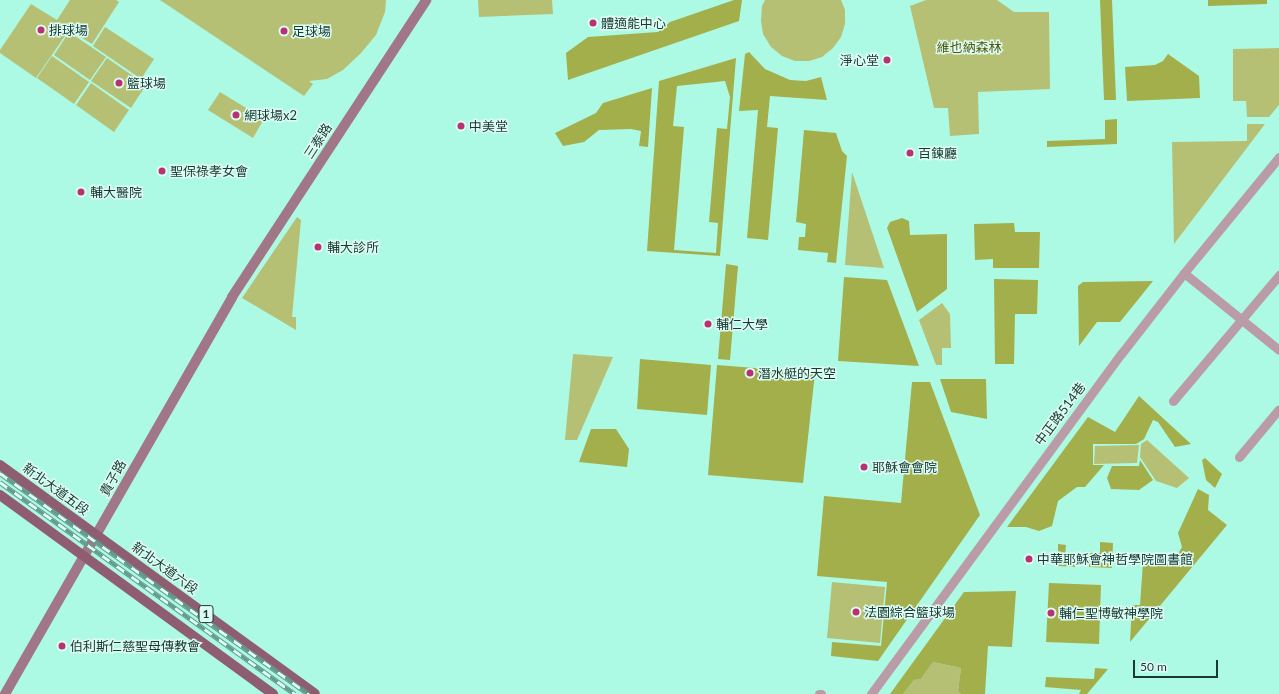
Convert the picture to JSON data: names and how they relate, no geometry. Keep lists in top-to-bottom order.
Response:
{
  "streets": {
    "main road": ["新北大道五段", "新北大道六段", "1"],
    "street": ["三泰路", "中正路514巷", "貴子路"]
  },
  "crossings": [
    ["三泰路", "貴子路"],
    ["貴子路", "新北大道五段"],
    ["貴子路", "新北大道六段"],
    ["貴子路", "1"],
    ["新北大道五段", "新北大道六段"]
  ],
  "parks": ["維也納森林"],
  "places": [
    "體適能中心",
    "排球場",
    "足球場",
    "淨心堂",
    "籃球場",
    "網球場x2",
    "中美堂",
    "百鍊廳",
    "聖保祿孝女會",
    "輔大醫院",
    "輔大診所",
    "輔仁大學",
    "潛水艇的天空",
    "耶穌會會院",
    "中華耶穌會神哲學院圖書館",
    "法園綜合籃球場",
    "輔仁聖博敏神學院",
    "伯利斯仁慈聖母傳教會"
  ],
  "scale_bar": "50 m"
}
